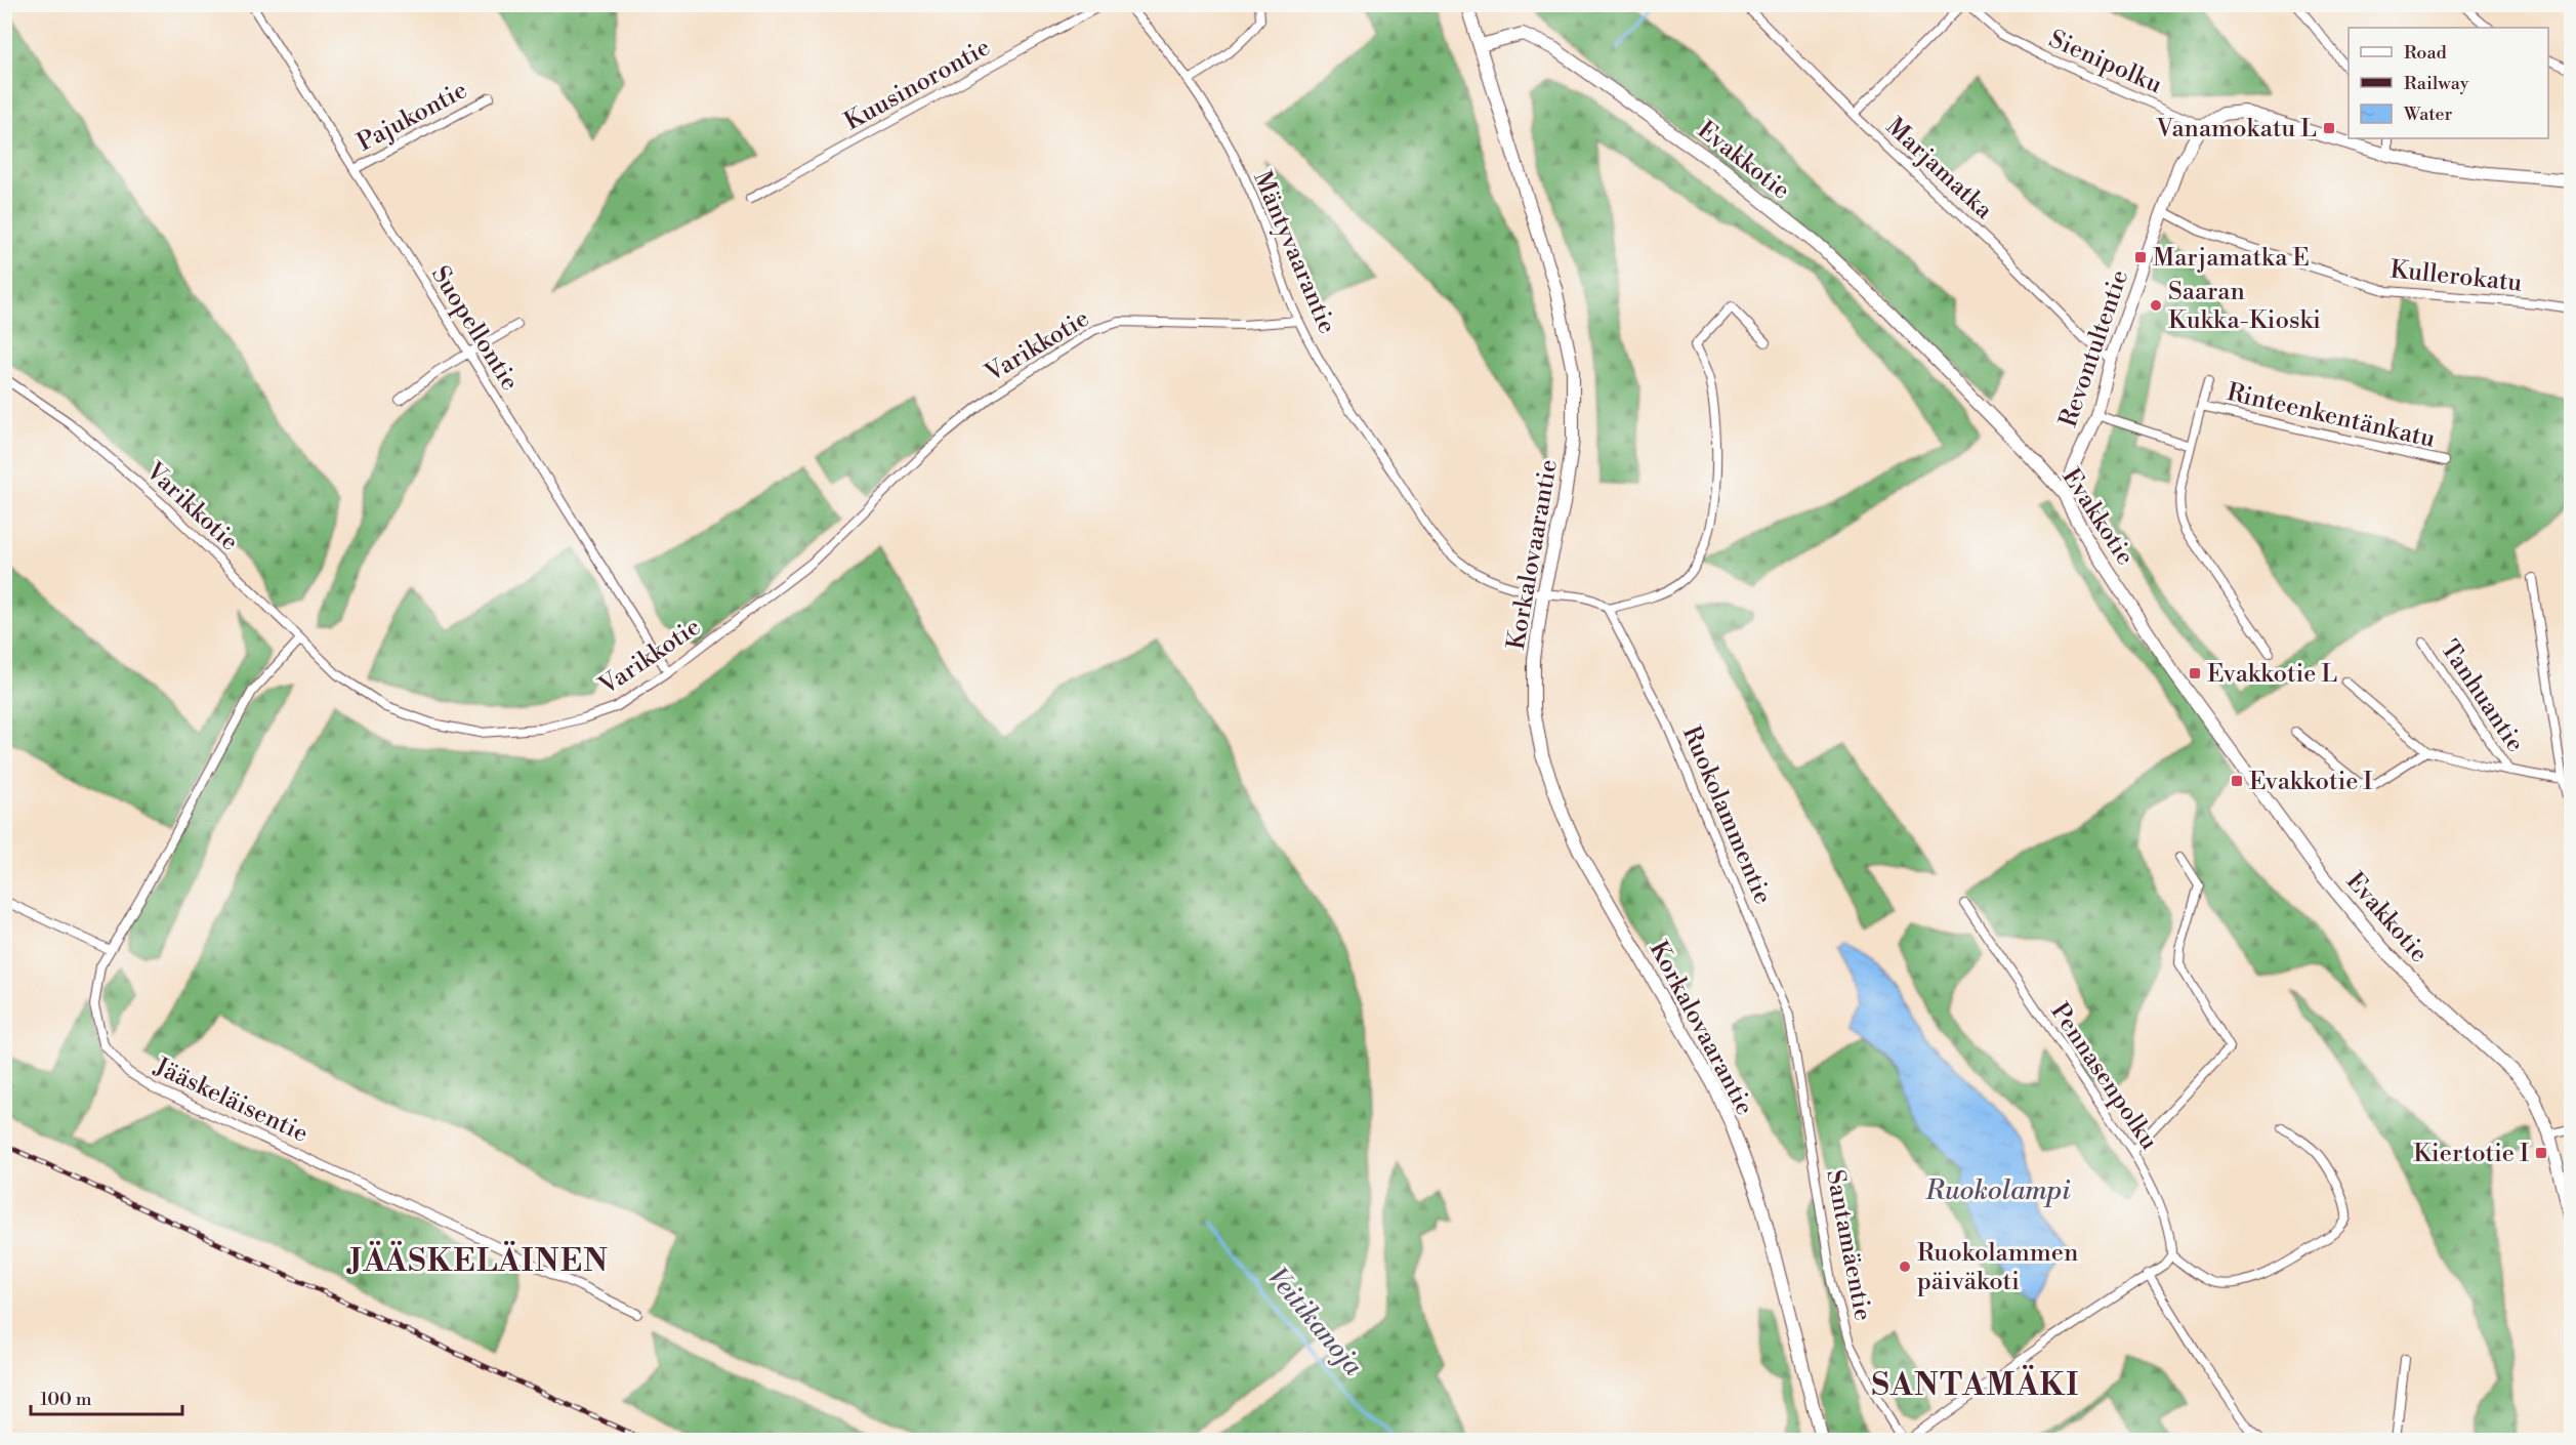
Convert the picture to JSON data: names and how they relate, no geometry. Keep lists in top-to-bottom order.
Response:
{
  "streets": {
    "street": [
      "Sienipolku",
      "Kuusinorontie",
      "Pajukontie",
      "Evakkotie",
      "Marjamatka",
      "Mäntyvaarantie",
      "Kullerokatu",
      "Suopellontie",
      "Varikkotie",
      "Revontultentie",
      "Rinteenkentänkatu",
      "Korkalovaarantie",
      "Tanhuantie",
      "Ruokolammentie",
      "Pennasenpolku",
      "Jääskeläisentie",
      "Santamäentie"
    ]
  },
  "crossings": [
    ["Sienipolku", "Revontultentie"],
    ["Pajukontie", "Suopellontie"],
    ["Evakkotie", "Revontultentie"],
    ["Evakkotie", "Korkalovaarantie"],
    ["Marjamatka", "Revontultentie"],
    ["Mäntyvaarantie", "Varikkotie"],
    ["Mäntyvaarantie", "Korkalovaarantie"],
    ["Mäntyvaarantie", "Ruokolammentie"],
    ["Kullerokatu", "Revontultentie"],
    ["Suopellontie", "Varikkotie"],
    ["Varikkotie", "Jääskeläisentie"],
    ["Ruokolammentie", "Santamäentie"]
  ],
  "districts": ["JÄÄSKELÄINEN", "SANTAMÄKI"],
  "water": ["Ruokolampi", "Veitikanoja"],
  "places": {
    "transit": [
      "Vanamokatu L",
      "Marjamatka E",
      "Evakkotie L",
      "Evakkotie I",
      "Kiertotie I"
    ],
    "other": ["Saaran Kukka-Kioski", "Ruokolammen päiväkoti"]
  },
  "legend": ["Road", "Railway", "Water"],
  "scale_bar": "100 m"
}
